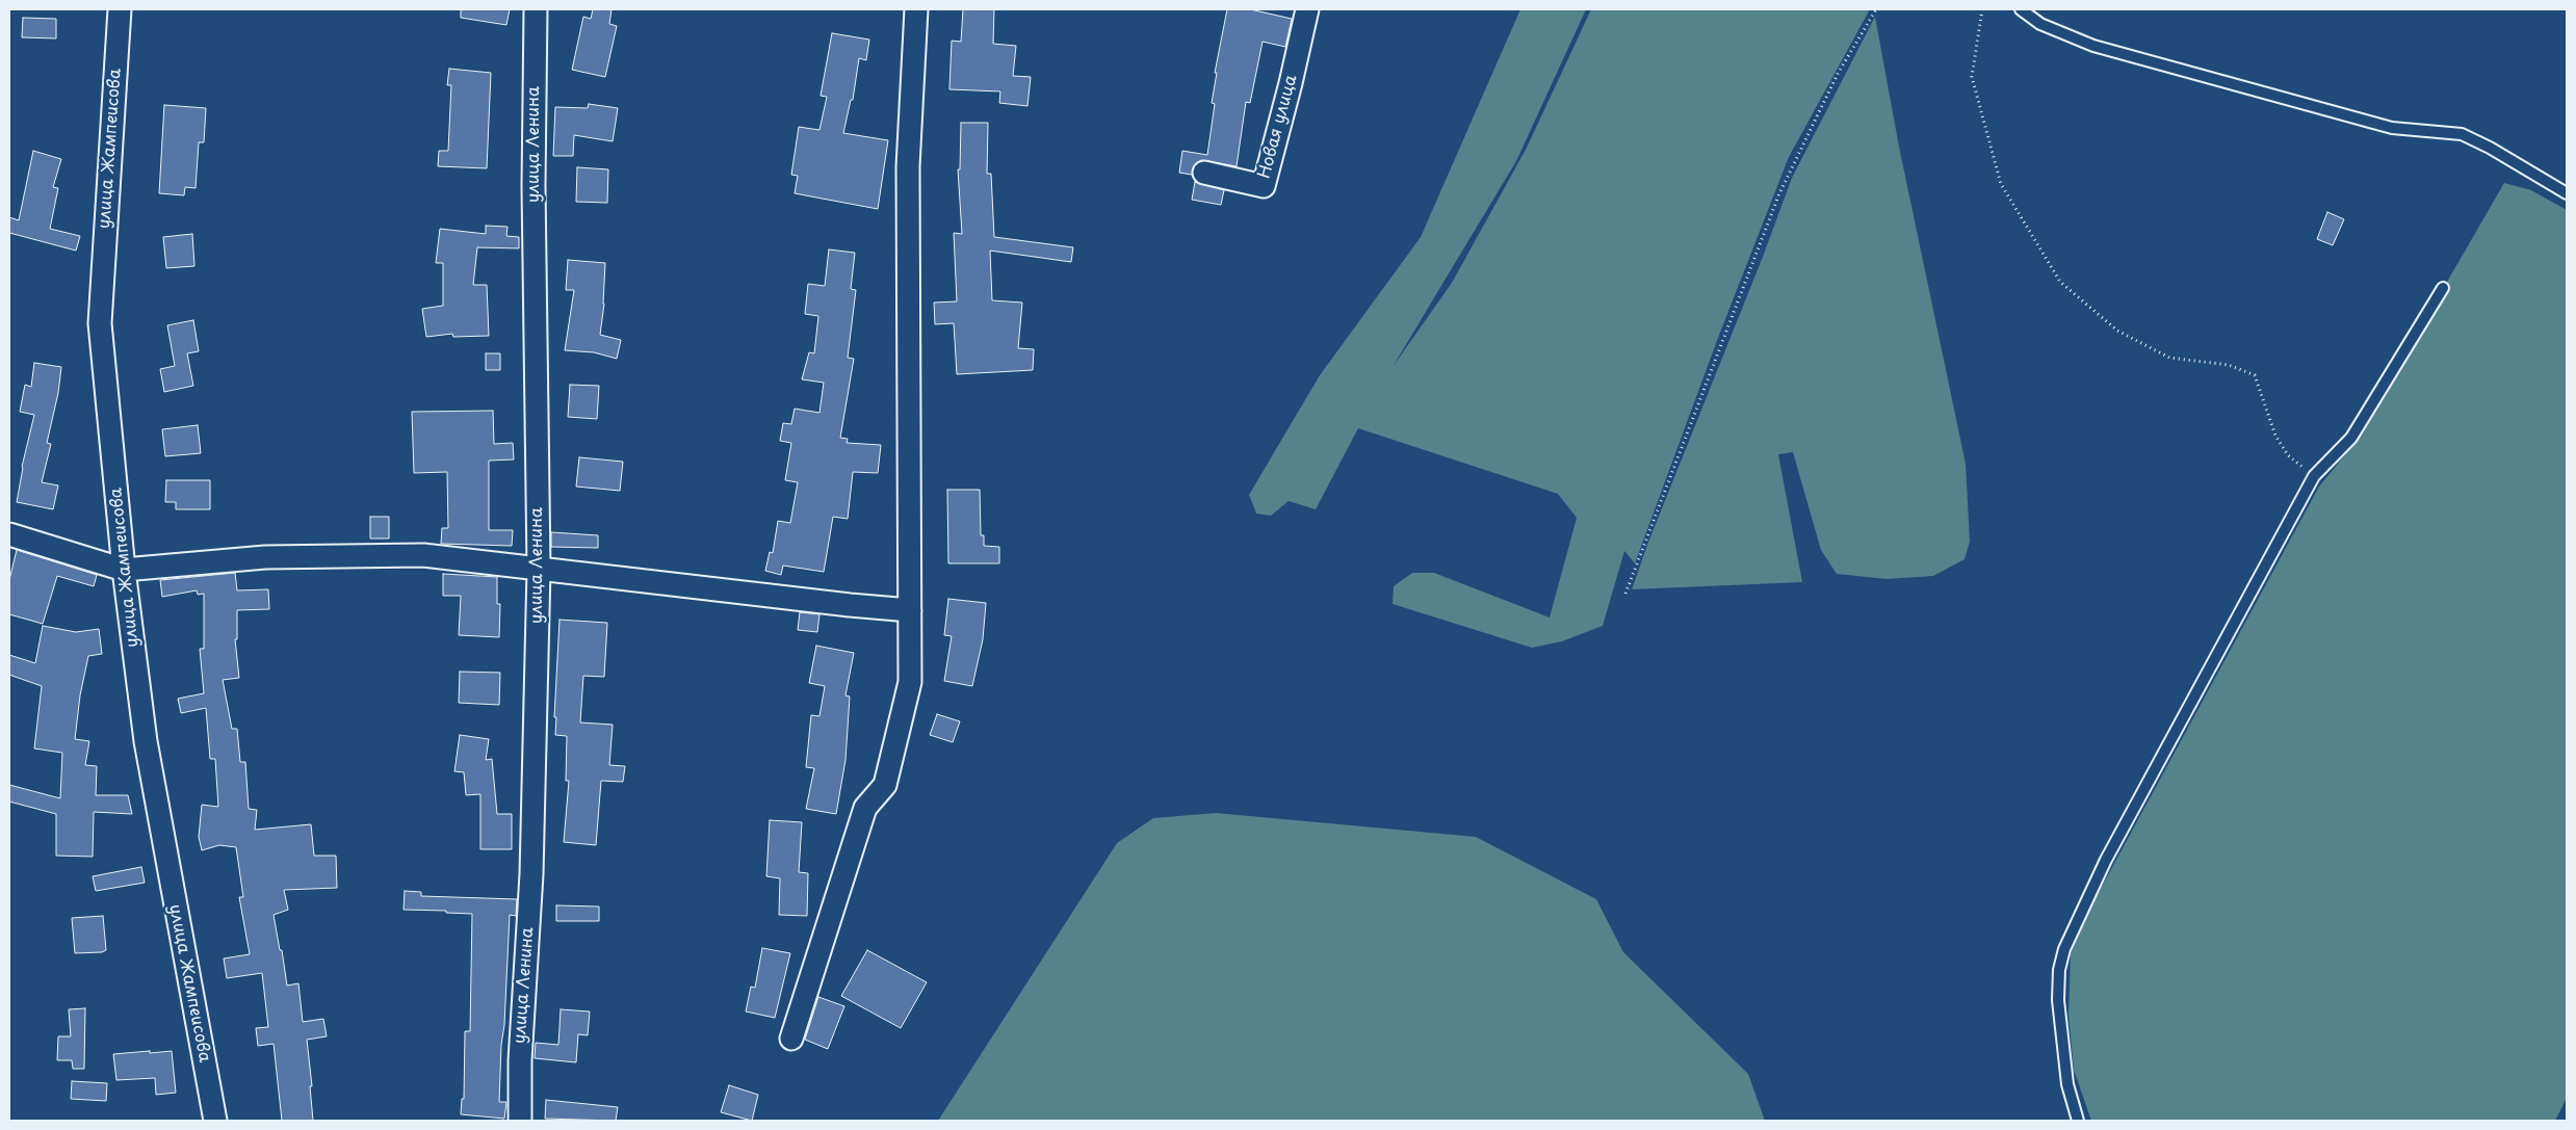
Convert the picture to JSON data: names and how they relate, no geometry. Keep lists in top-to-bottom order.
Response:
{
  "streets": {
    "street": ["Новая улица", "улица Ленина", "улица Жампеисова"]
  }
}
